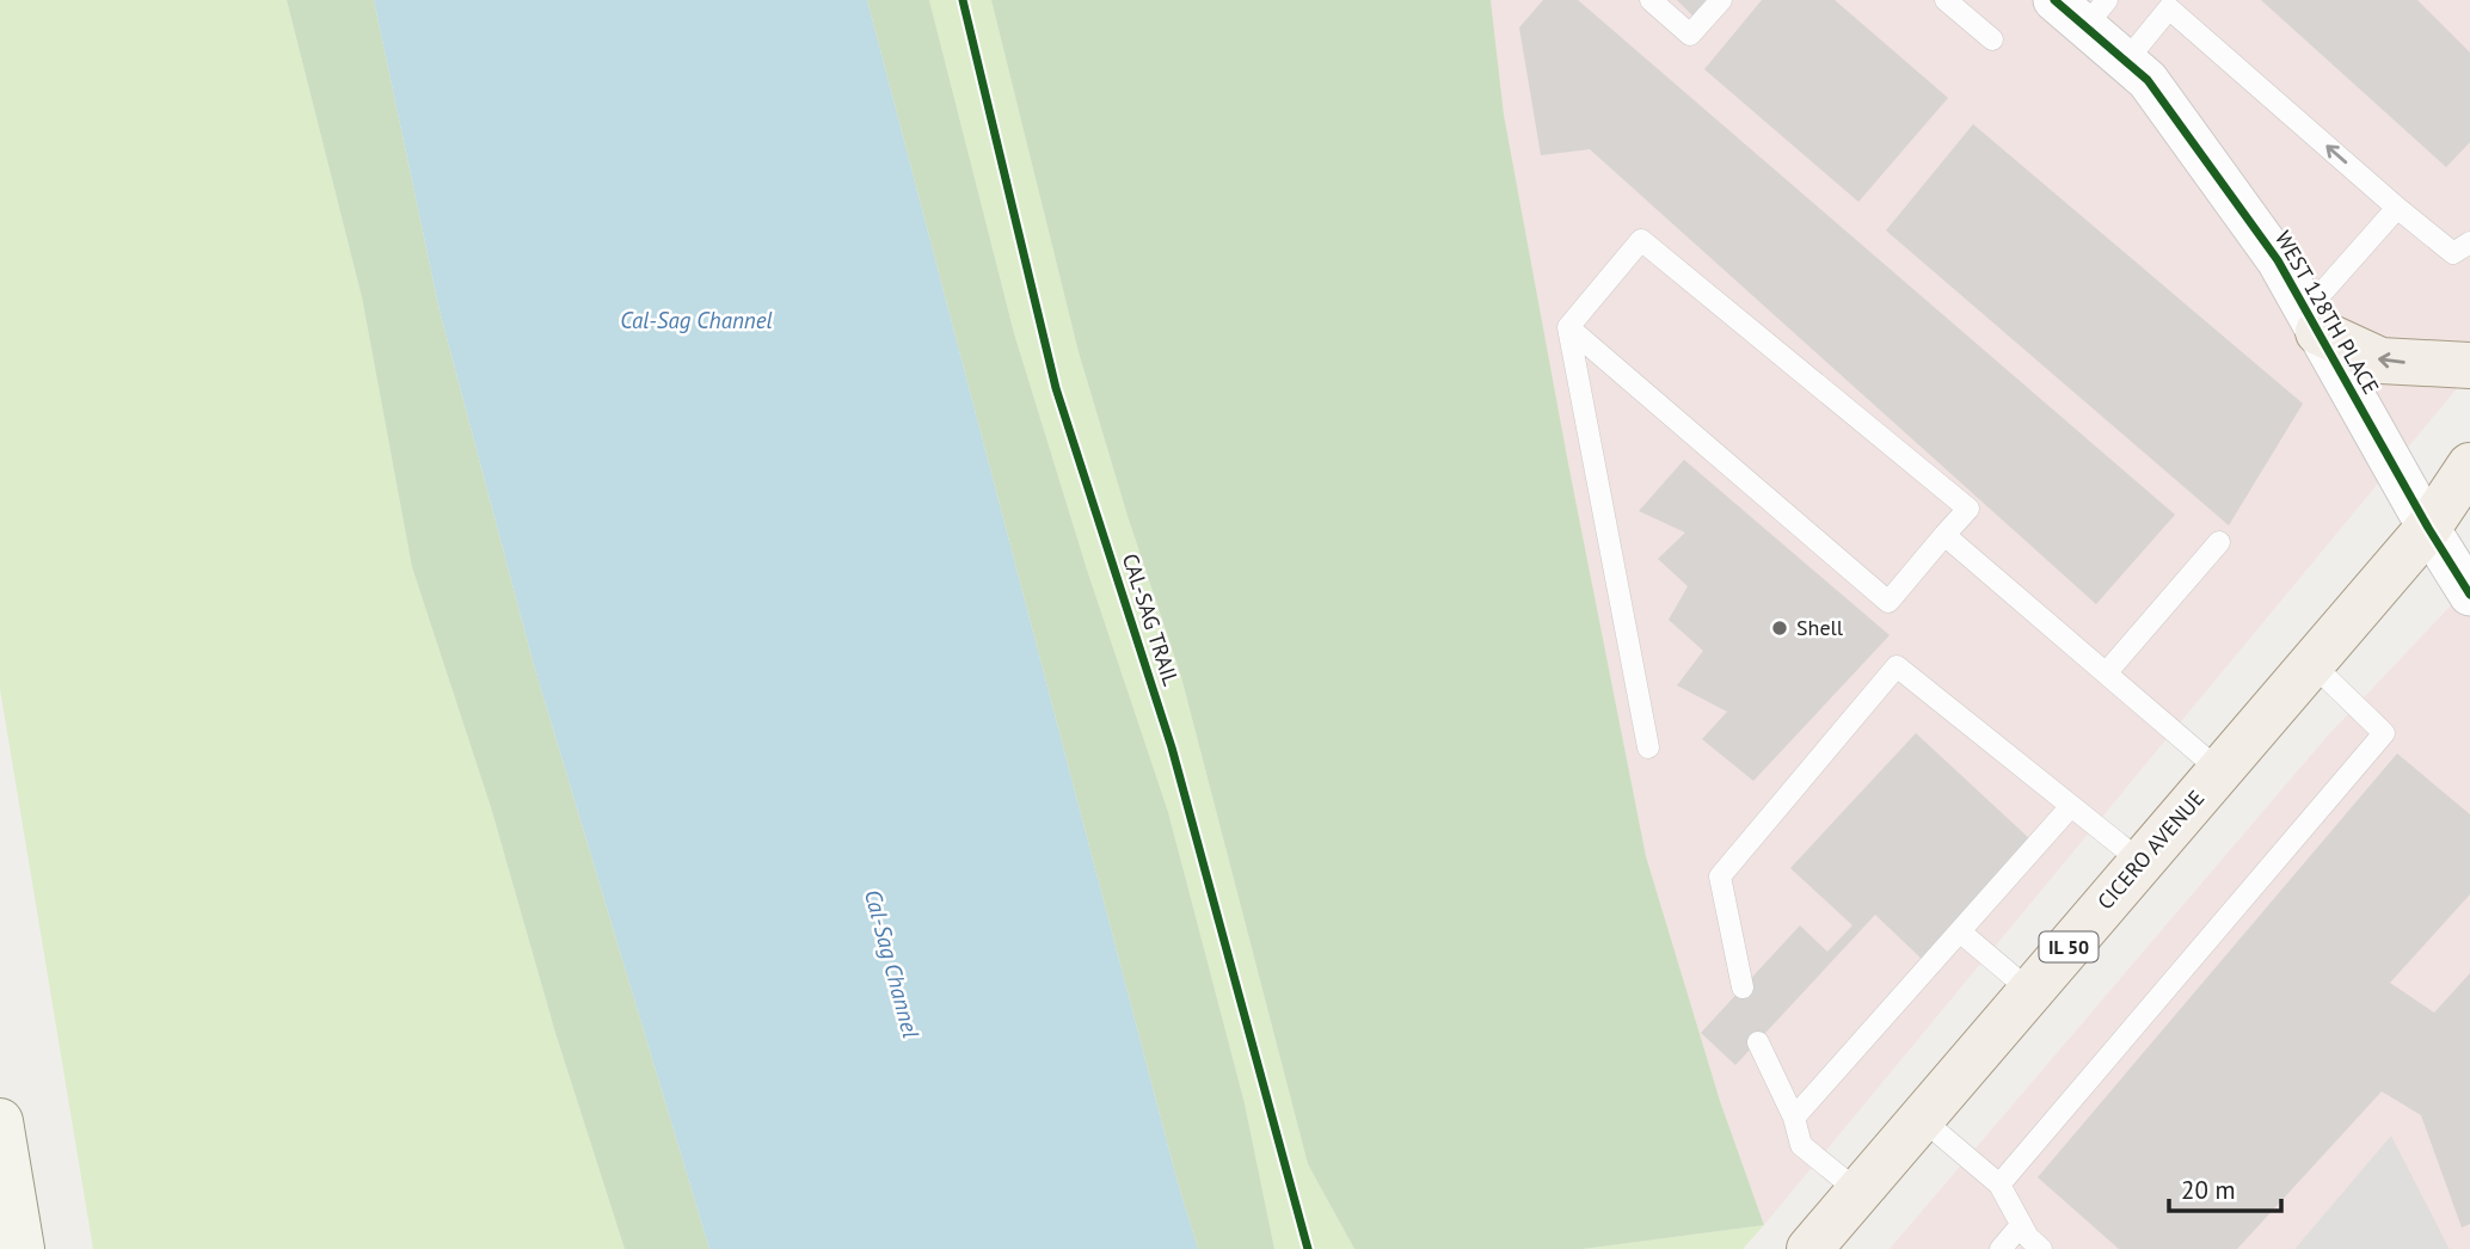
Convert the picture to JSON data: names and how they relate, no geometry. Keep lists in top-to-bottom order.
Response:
{
  "streets": {
    "main road": ["CICERO AVENUE", "IL 50"],
    "street": ["WEST 128TH PLACE"],
    "cycle path": ["CAL-SAG TRAIL"]
  },
  "crossings": [
    ["WEST 128TH PLACE", "CICERO AVENUE"]
  ],
  "water": ["Cal-Sag Channel"],
  "places": ["Shell"],
  "scale_bar": "20 m"
}
